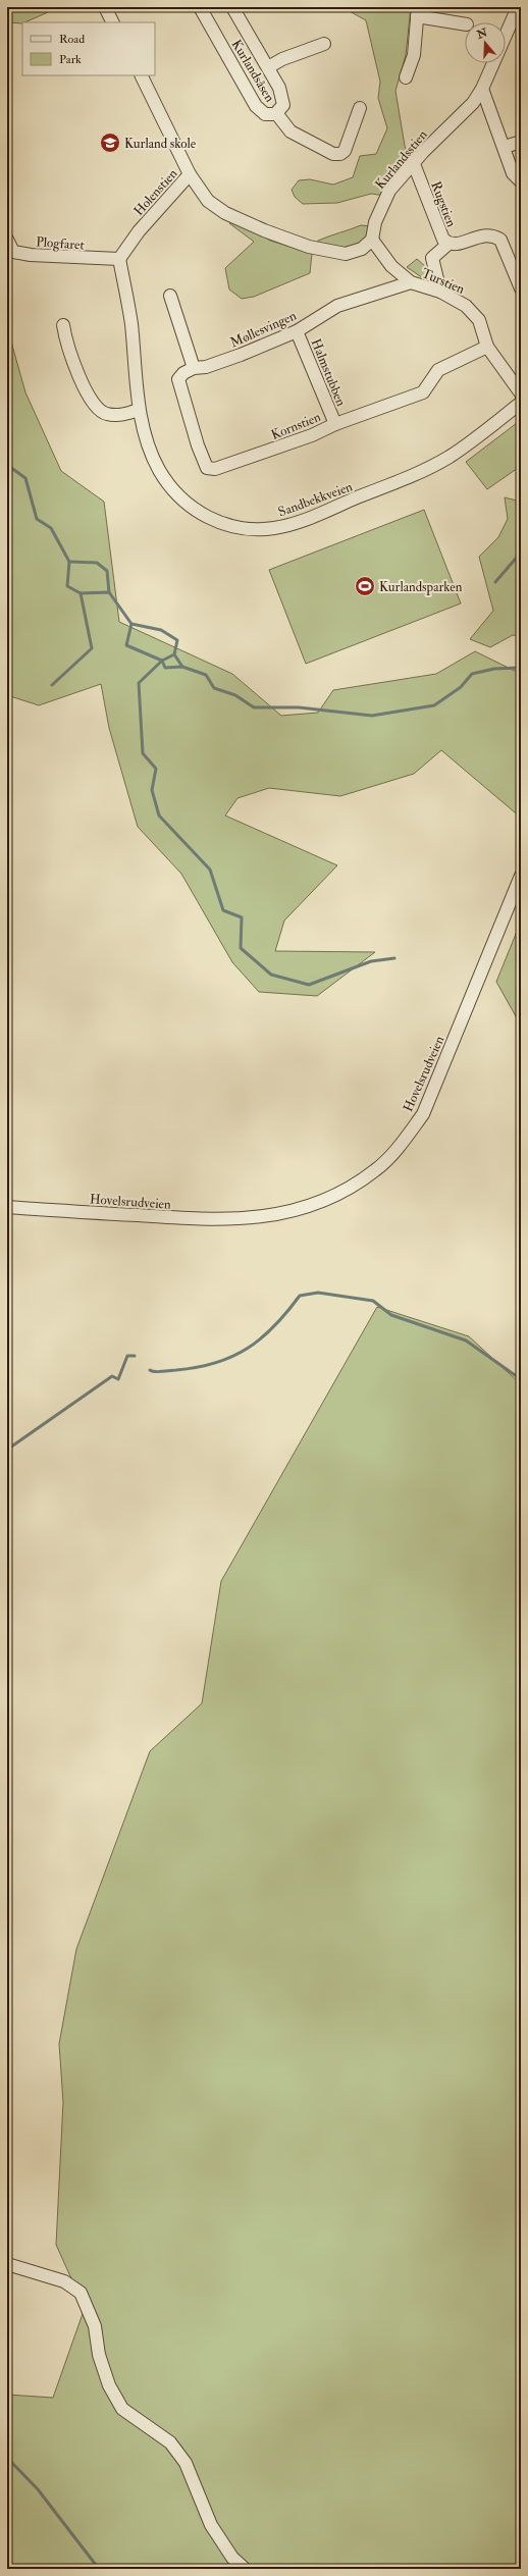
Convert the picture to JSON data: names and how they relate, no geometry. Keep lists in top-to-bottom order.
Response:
{
  "streets": {
    "street": [
      "Kurlandsåsen",
      "Kurlandsstien",
      "Holenstien",
      "Rugstien",
      "Plogfaret",
      "Turstien",
      "Møllesvingen",
      "Halmstubben",
      "Kornstien",
      "Sandbekkveien",
      "Hovelsrudveien"
    ]
  },
  "crossings": [
    ["Kurlandsstien", "Rugstien"],
    ["Kurlandsstien", "Turstien"],
    ["Holenstien", "Plogfaret"],
    ["Holenstien", "Sandbekkveien"],
    ["Plogfaret", "Sandbekkveien"],
    ["Turstien", "Møllesvingen"],
    ["Turstien", "Kornstien"],
    ["Møllesvingen", "Halmstubben"],
    ["Møllesvingen", "Kornstien"],
    ["Halmstubben", "Kornstien"]
  ],
  "places": {
    "school or university": ["Kurland skole"],
    "sports": ["Kurlandsparken"]
  },
  "legend": ["Road", "Park"],
  "north": "top"
}
